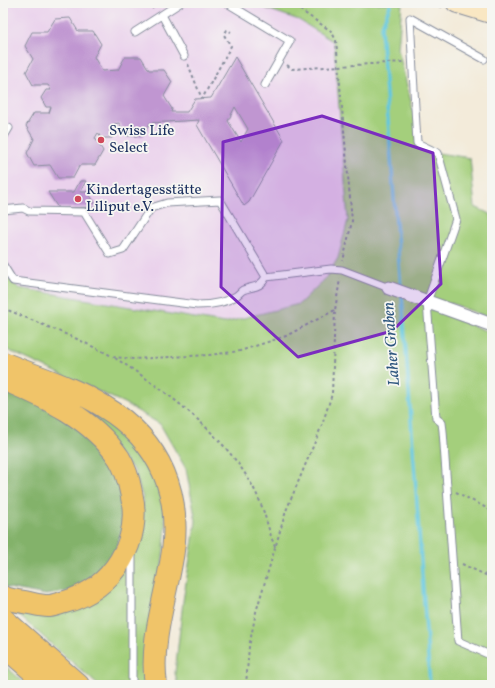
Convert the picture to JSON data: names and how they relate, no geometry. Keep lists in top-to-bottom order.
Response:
{
  "water": ["Laher Graben"],
  "places": ["Swiss Life Select", "Kindertagesstätte Liliput e.V."]
}
